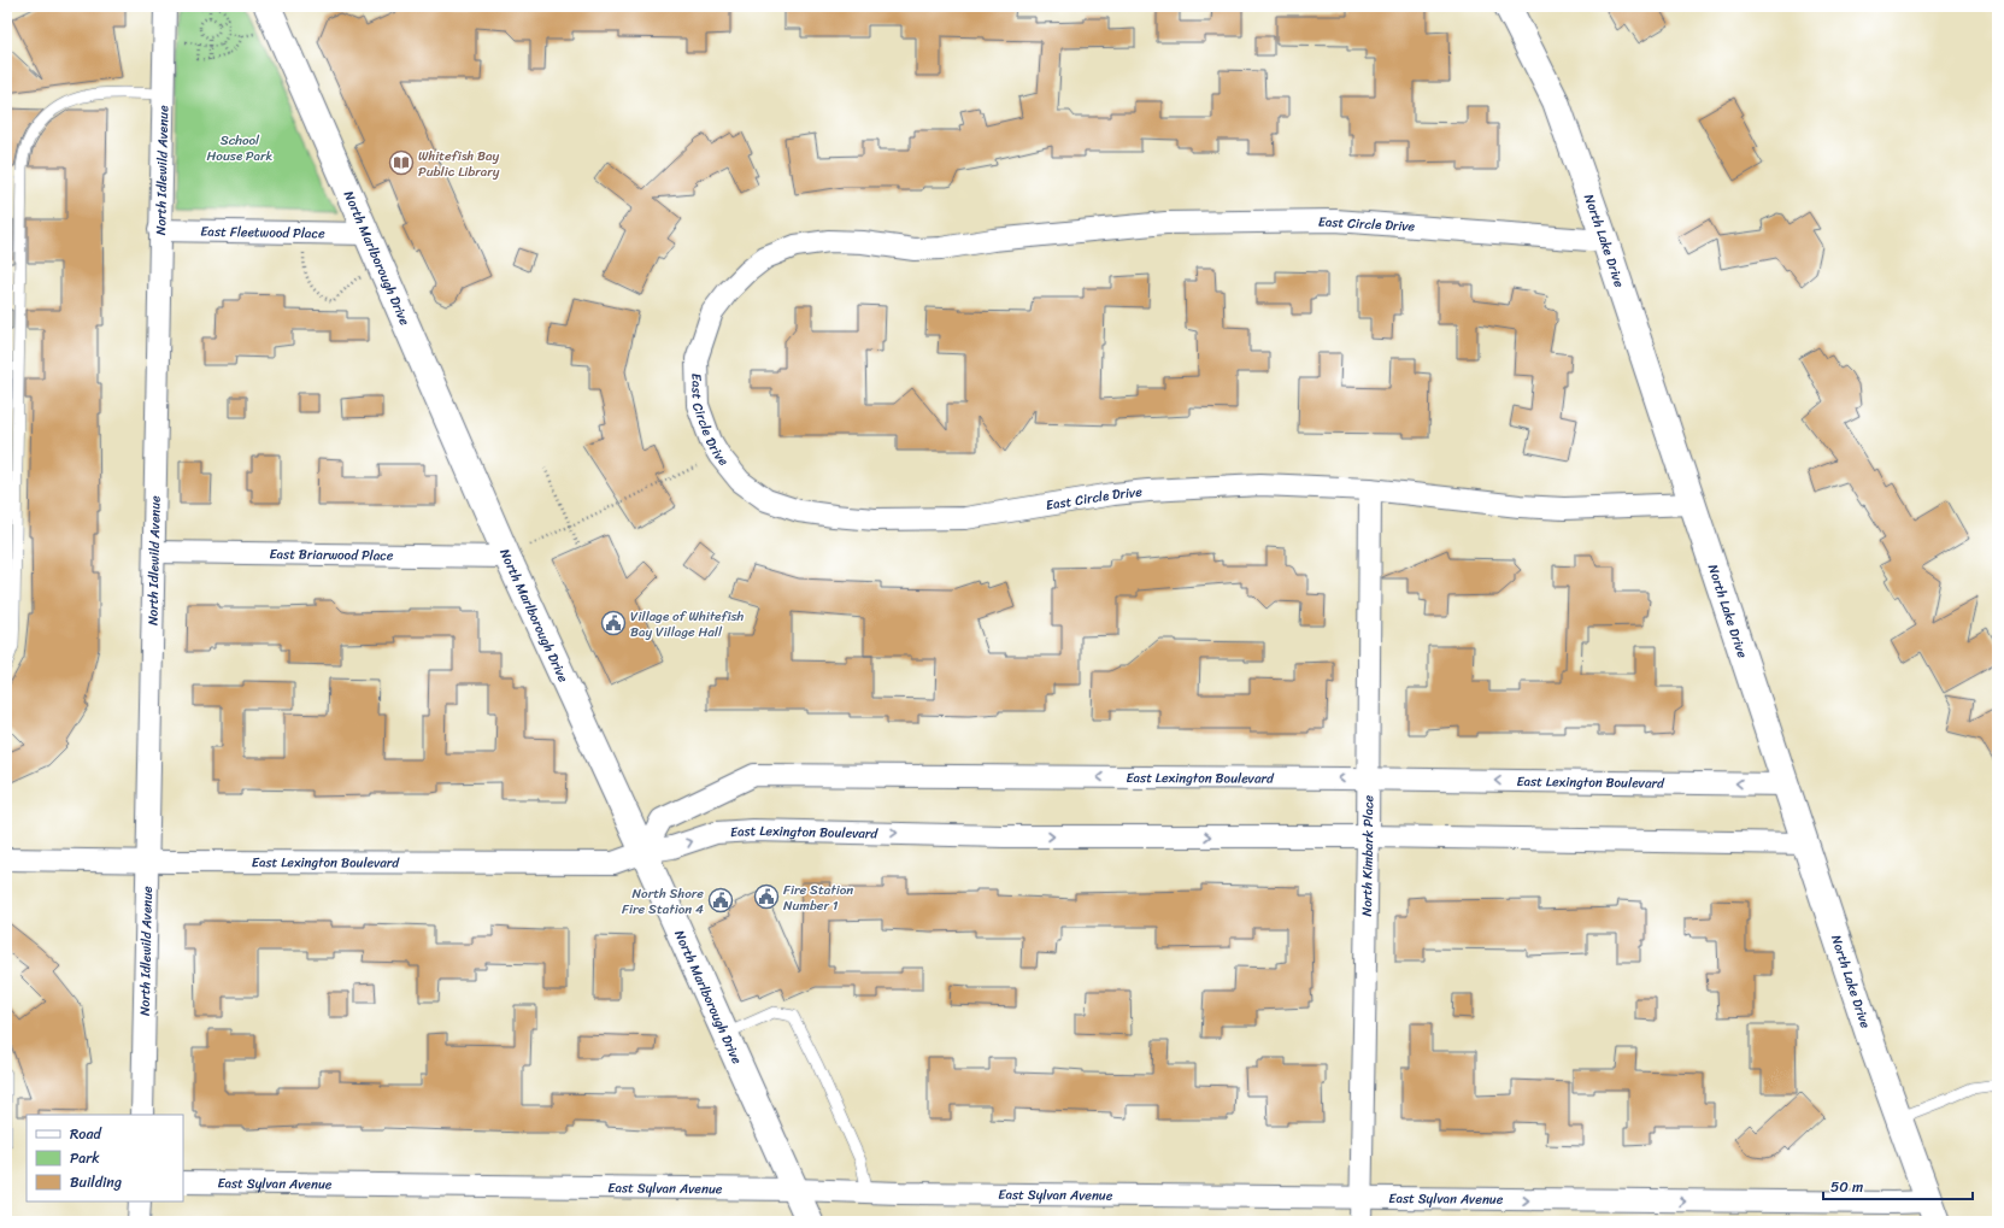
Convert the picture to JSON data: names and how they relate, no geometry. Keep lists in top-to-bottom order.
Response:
{
  "streets": {
    "street": [
      "North Idlewild Avenue",
      "East Circle Drive",
      "East Fleetwood Place",
      "North Lake Drive",
      "North Marlborough Drive",
      "East Briarwood Place",
      "East Lexington Boulevard",
      "North Kimbark Place",
      "East Sylvan Avenue"
    ]
  },
  "crossings": [
    ["North Idlewild Avenue", "East Fleetwood Place"],
    ["North Idlewild Avenue", "East Briarwood Place"],
    ["North Idlewild Avenue", "East Lexington Boulevard"],
    ["East Circle Drive", "North Lake Drive"],
    ["East Circle Drive", "North Kimbark Place"],
    ["East Fleetwood Place", "North Marlborough Drive"],
    ["North Lake Drive", "East Lexington Boulevard"],
    ["North Lake Drive", "East Sylvan Avenue"],
    ["North Marlborough Drive", "East Briarwood Place"],
    ["North Marlborough Drive", "East Lexington Boulevard"],
    ["North Marlborough Drive", "East Sylvan Avenue"],
    ["East Lexington Boulevard", "North Kimbark Place"],
    ["North Kimbark Place", "East Sylvan Avenue"]
  ],
  "parks": ["School House Park"],
  "places": {
    "library": ["Whitefish Bay Public Library"],
    "public building": ["Village of Whitefish Bay Village Hall", "Fire Station Number 1", "North Shore Fire Station 4"]
  },
  "legend": ["Road", "Park", "Building"],
  "scale_bar": "50 m"
}
